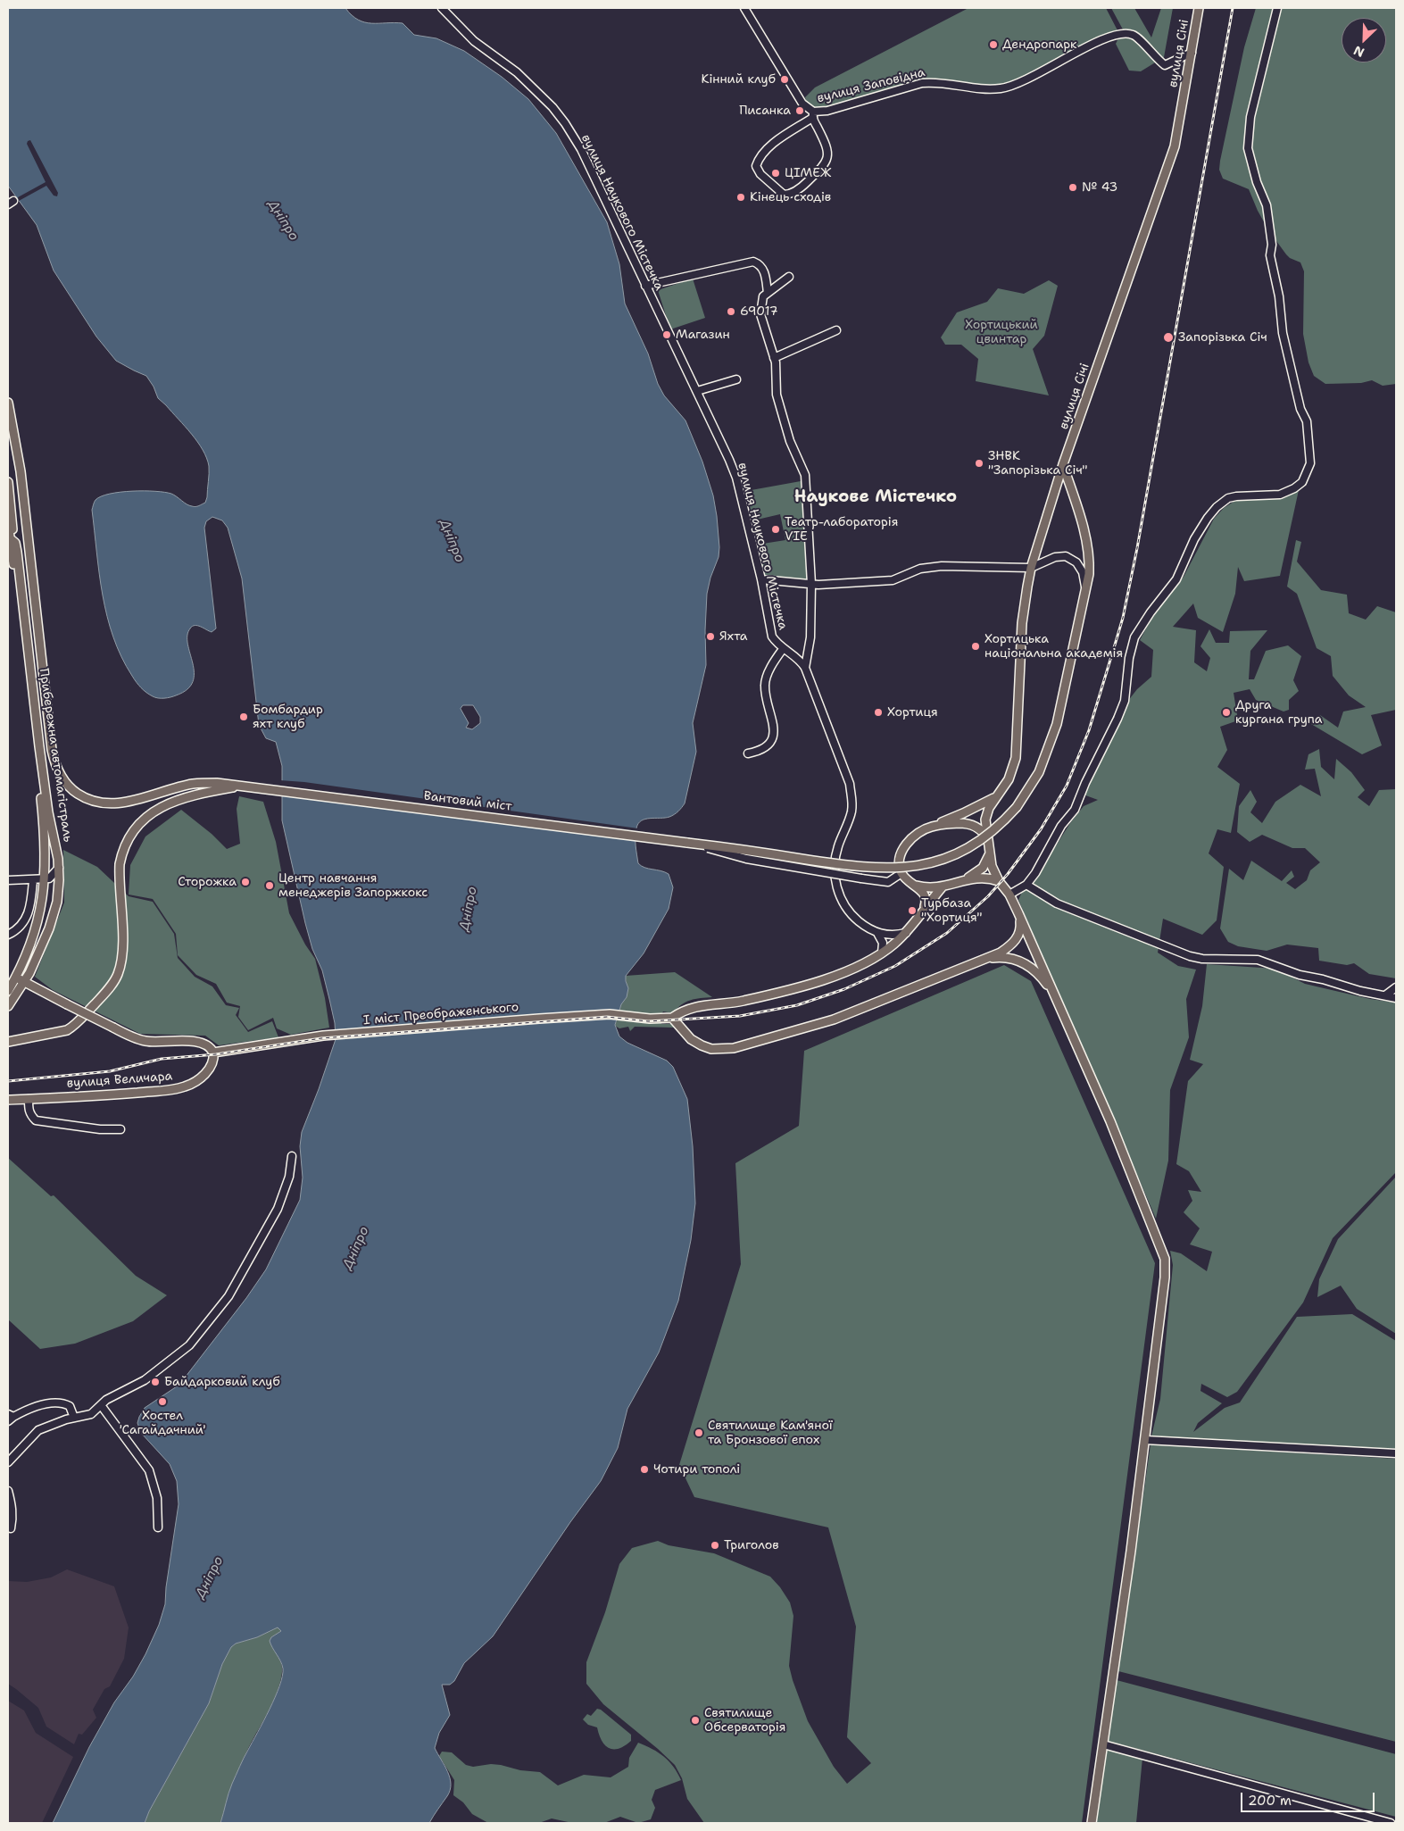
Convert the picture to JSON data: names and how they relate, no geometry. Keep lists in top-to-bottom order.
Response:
{
  "streets": {
    "main road": [
      "вулиця Січі",
      "Прибережна автомагістраль",
      "Вантовий міст",
      "I міст Преображенського",
      "вулиця Величара"
    ],
    "street": ["вулиця Заповідна", "вулиця Наукового Містечка"]
  },
  "crossings": [
    ["вулиця Січі", "вулиця Заповідна"],
    ["вулиця Січі", "Вантовий міст"],
    ["I міст Преображенського", "вулиця Величара"]
  ],
  "districts": ["Наукове Містечко"],
  "water": ["Дніпро"],
  "parks": ["Хортицький цвинтар"],
  "places": [
    "Дендропарк",
    "Кінний клуб",
    "Писанка",
    "ЦІМЕЖ",
    "№ 43",
    "Кінець сходів",
    "69017",
    "Магазин",
    "Запорізька Січ",
    "ЗНВК \"Запорізька Січ\"",
    "Театр-лабораторія VIE",
    "Яхта",
    "Хортицька національна академія",
    "Хортиця",
    "Друга кургана група",
    "Бомбардир яхт клуб",
    "Сторожка",
    "Центр навчання менеджерів Запоржкокс",
    "Турбаза \"Хортиця\"",
    "Байдарковий клуб",
    "Хостел 'Сагайдачний'",
    "Святилище Кам'яної та Бронзової епох",
    "Чотири тополі",
    "Триголов",
    "Святилище Обсерваторія"
  ],
  "scale_bar": "200 m",
  "north": "bottom left"
}
